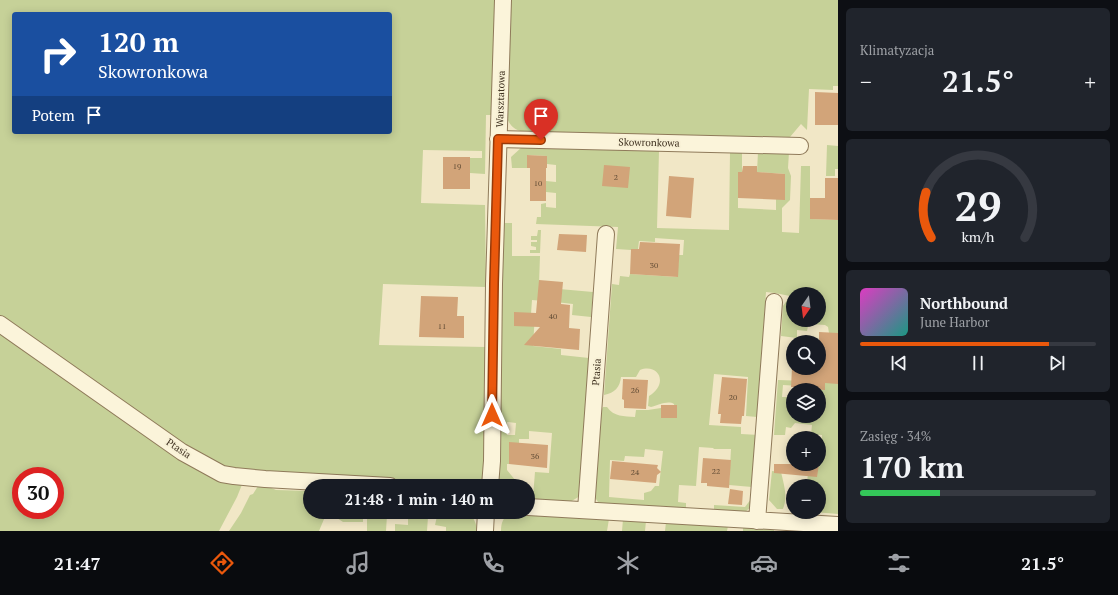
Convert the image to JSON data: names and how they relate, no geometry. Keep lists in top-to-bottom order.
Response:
{
  "streets": {
    "street": ["Warsztatowa", "Skowronkowa", "Ptasia"]
  },
  "crossings": [
    ["Warsztatowa", "Skowronkowa"]
  ],
  "house_numbers": [
    "19",
    "2",
    "10",
    "30",
    "40",
    "11",
    "26",
    "20",
    "36",
    "22",
    "24"
  ],
  "north": "bottom",
  "page": {
    "tile": [
      "Klimatyzacja",
      ["Zasięg · 34%", "170 km"]
    ],
    "turn": ["120 m", "Skowronkowa"],
    "heat": ["−", "21.5°", "+"],
    "then": "Potem",
    "map_buttons": ["+", "−"],
    "song": ["Northbound", "June Harbor"],
    "limit": "30",
    "trip": "21:48 · 1 min · 140 m",
    "tabs": ["21:47", "21.5°"],
    "gauge": ["29", "km/h"]
  }
}
